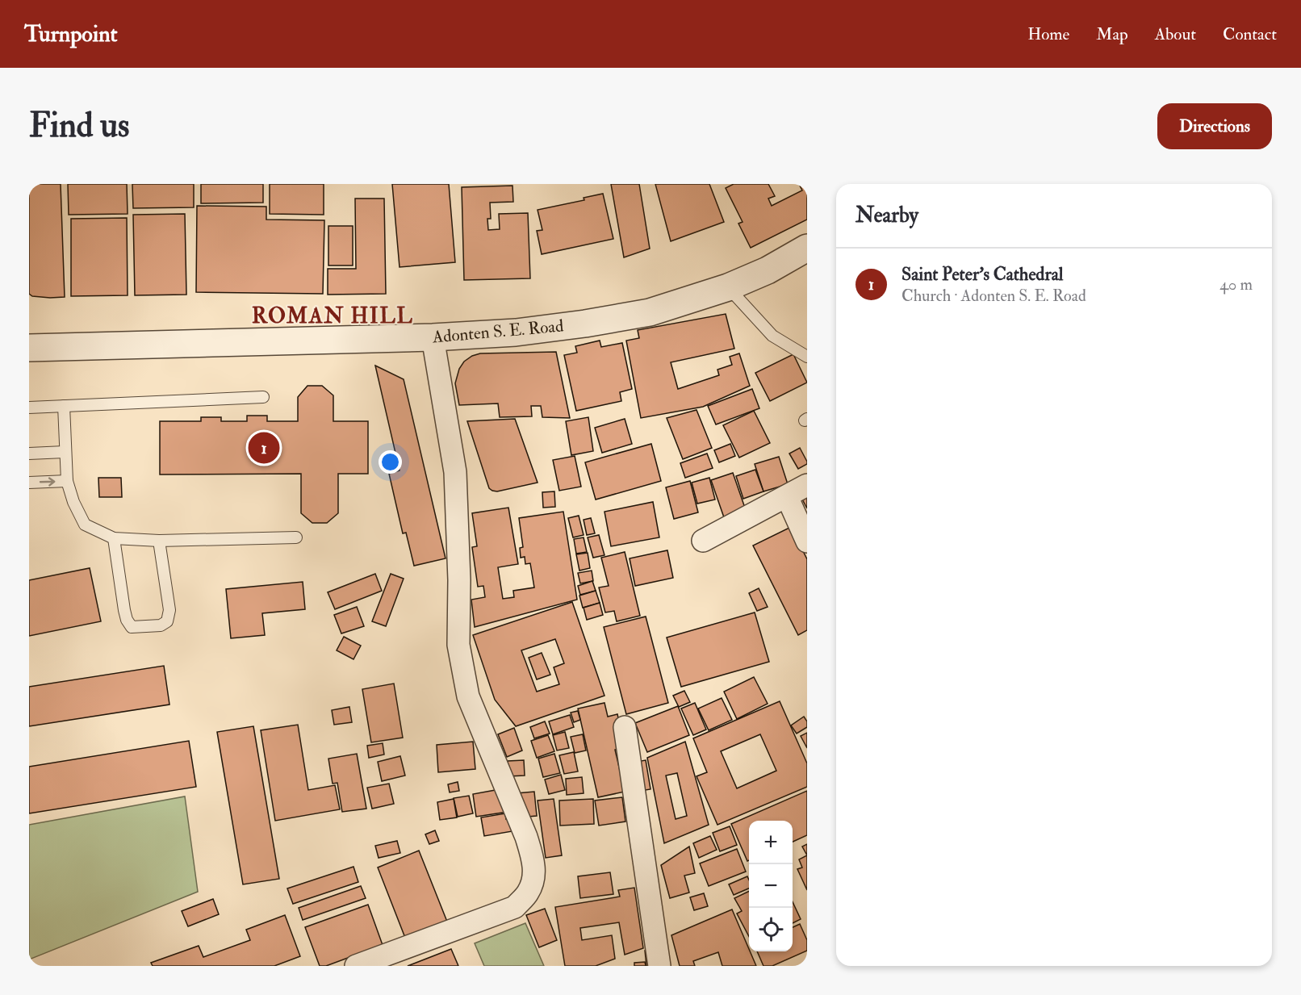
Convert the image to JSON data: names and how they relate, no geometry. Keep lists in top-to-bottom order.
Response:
{
  "streets": {
    "street": ["Adonten S. E. Road"]
  },
  "districts": ["ROMAN HILL"],
  "page": {
    "header": "Turnpoint",
    "nav": [
      "Home",
      "Map",
      "About",
      "Contact"
    ],
    "buttons": "Directions",
    "title": "Find us",
    "heading": "Nearby",
    "list": [
      {
        "mark": "1",
        "name": "Saint Peter's Cathedral",
        "note": "Church · Adonten S. E. Road",
        "value": "40 m"
      }
    ],
    "pins": "1",
    "map_buttons": ["+", "−"]
  }
}
